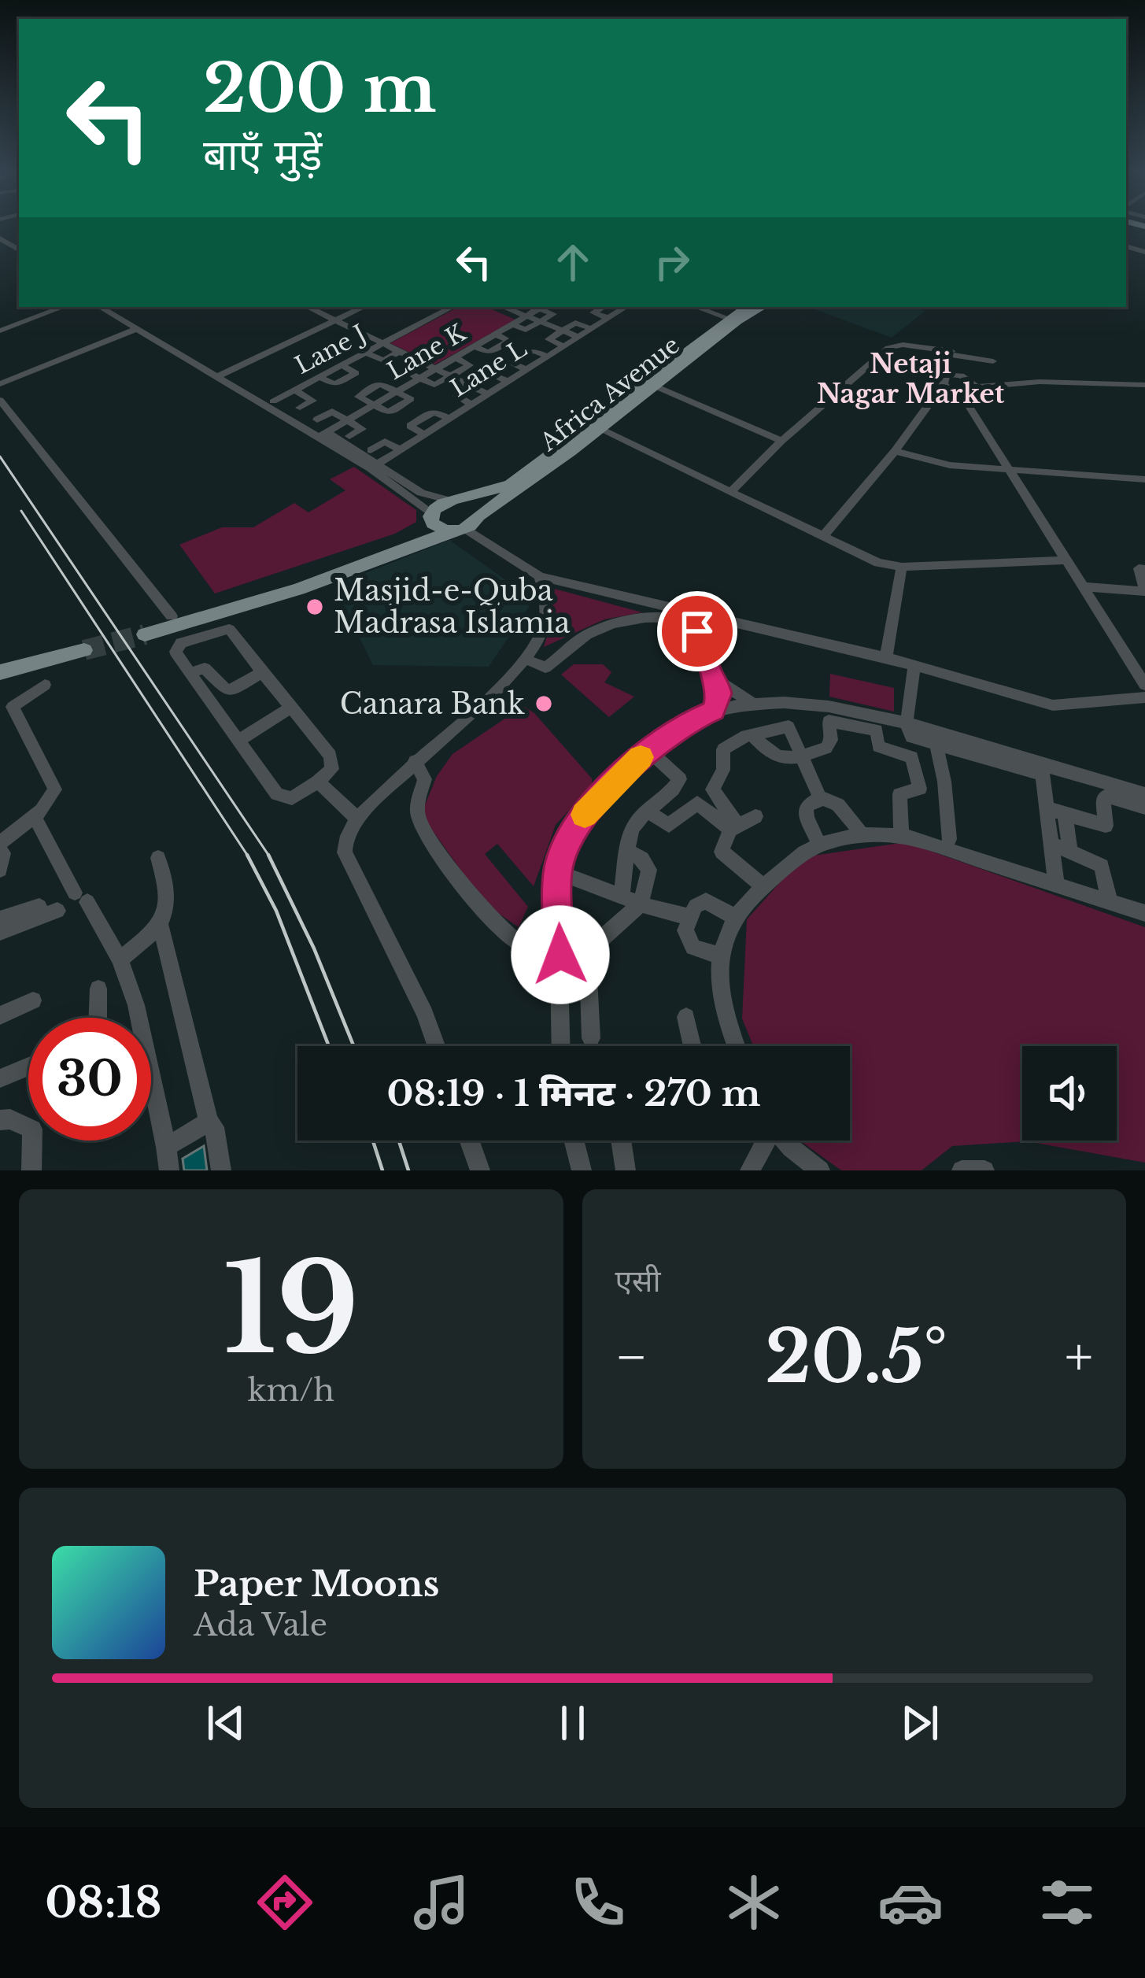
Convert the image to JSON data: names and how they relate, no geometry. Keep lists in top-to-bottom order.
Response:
{
  "streets": {
    "main road": ["Africa Avenue"],
    "street": ["Lane J", "Lane K", "Lane L"]
  },
  "districts": ["Netaji Nagar Market"],
  "places": ["Masjid-e-Quba Madrasa Islamia", "Canara Bank"],
  "page": {
    "turn": ["200 m", "बाएँ मुड़ें"],
    "limit": "30",
    "trip": "08:19 · 1 मिनट · 270 m",
    "tile": [
      ["19", "km/h"],
      "एसी"
    ],
    "heat": ["−", "20.5°", "+"],
    "song": ["Paper Moons", "Ada Vale"],
    "tabs": "08:18"
  }
}
